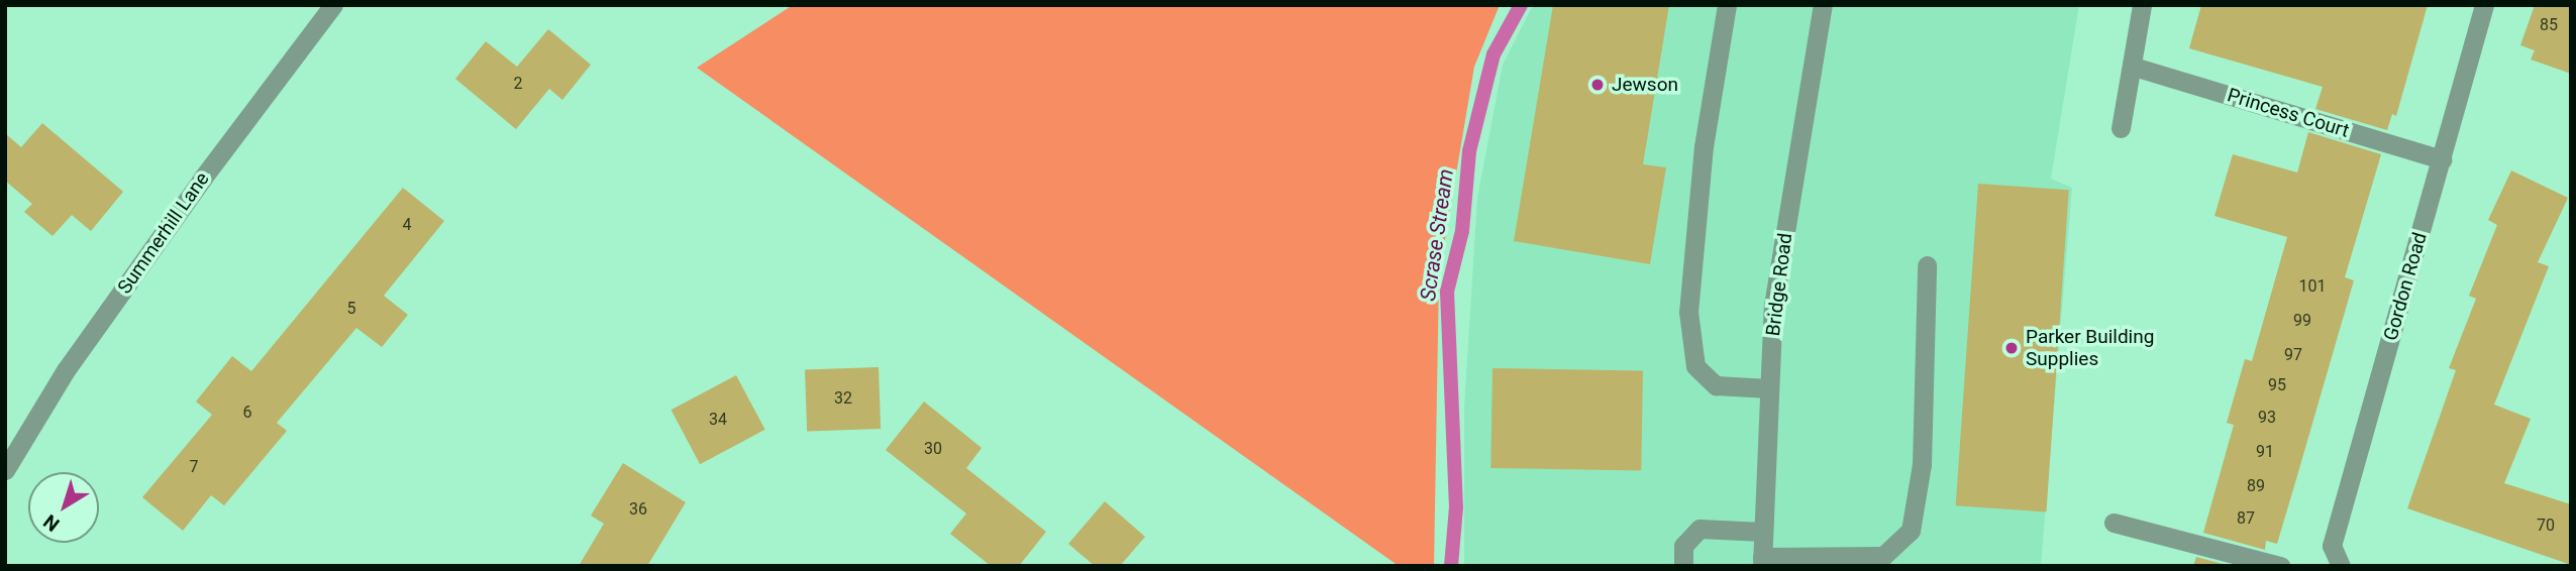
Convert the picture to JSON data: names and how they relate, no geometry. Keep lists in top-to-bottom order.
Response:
{
  "streets": {
    "street": [
      "Princess Court",
      "Summerhill Lane",
      "Bridge Road",
      "Gordon Road"
    ]
  },
  "crossings": [
    ["Princess Court", "Gordon Road"]
  ],
  "water": ["Scrase Stream"],
  "places": ["Jewson", "Parker Building Supplies"],
  "house_numbers": [
    "85",
    "2",
    "4",
    "101",
    "5",
    "99",
    "97",
    "95",
    "32",
    "6",
    "93",
    "34",
    "30",
    "91",
    "7",
    "89",
    "36",
    "87",
    "70"
  ],
  "north": "bottom left"
}
